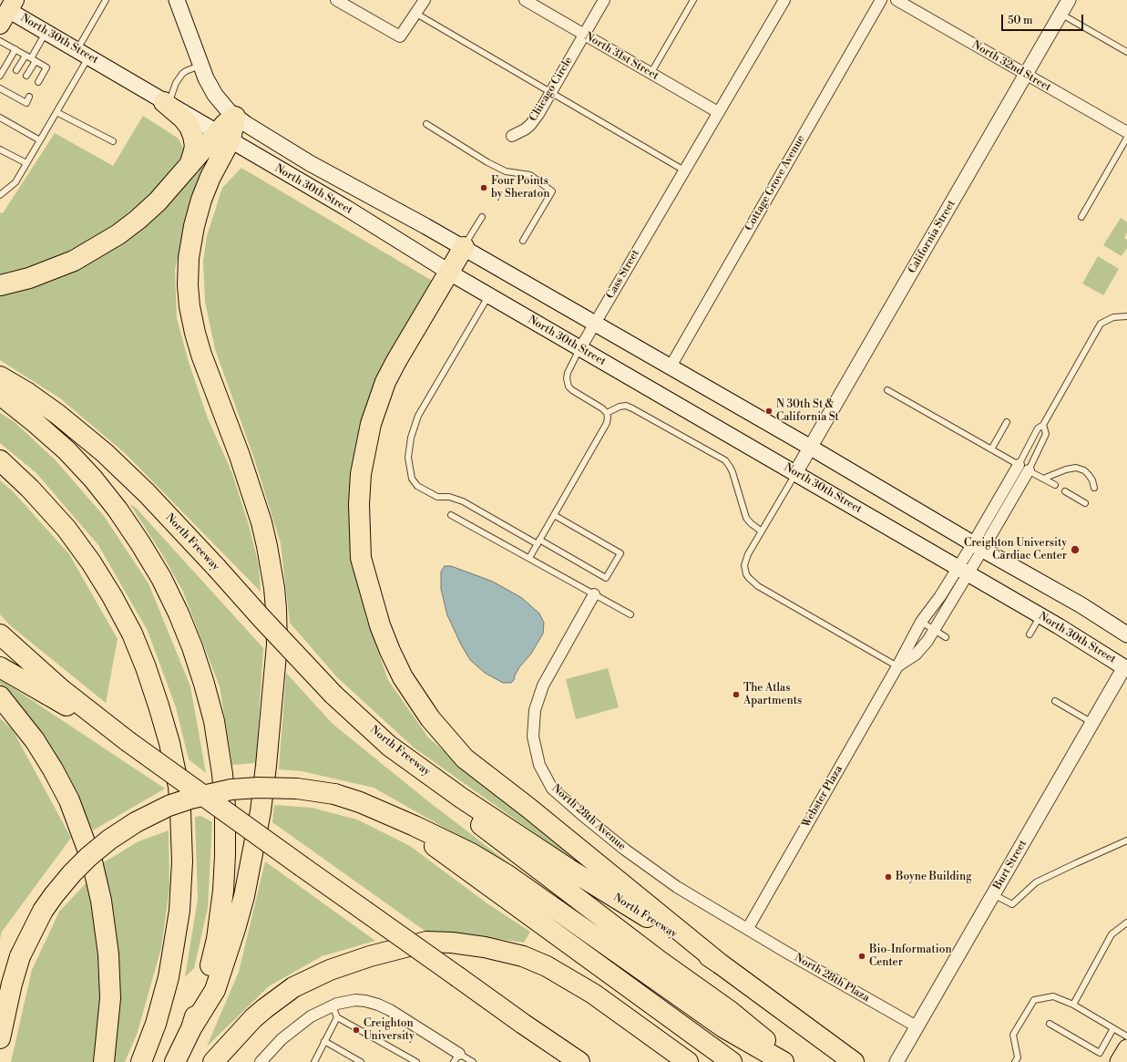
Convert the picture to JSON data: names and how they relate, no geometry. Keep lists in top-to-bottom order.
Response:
{
  "streets": {
    "highway": ["North Freeway"],
    "main road": ["North 30th Street"],
    "street": [
      "North 31st Street",
      "North 32nd Street",
      "Chicago Circle",
      "Cottage Grove Avenue",
      "California Street",
      "Cass Street",
      "Webster Plaza",
      "North 28th Avenue",
      "Burt Street",
      "North 28th Plaza"
    ]
  },
  "crossings": [
    ["North 30th Street", "Cottage Grove Avenue"],
    ["North 30th Street", "California Street"],
    ["North 30th Street", "Cass Street"],
    ["North 30th Street", "Webster Plaza"],
    ["North 30th Street", "Burt Street"],
    ["North 31st Street", "Chicago Circle"],
    ["North 31st Street", "Cass Street"],
    ["North 32nd Street", "California Street"],
    ["Webster Plaza", "North 28th Avenue"],
    ["Webster Plaza", "North 28th Plaza"],
    ["North 28th Avenue", "North 28th Plaza"],
    ["Burt Street", "North 28th Plaza"]
  ],
  "places": [
    "Four Points by Sheraton",
    "N 30th St & California St",
    "Creighton University Cardiac Center",
    "The Atlas Apartments",
    "Boyne Building",
    "Bio-Information Center",
    "Creighton University"
  ],
  "scale_bar": "50 m"
}
